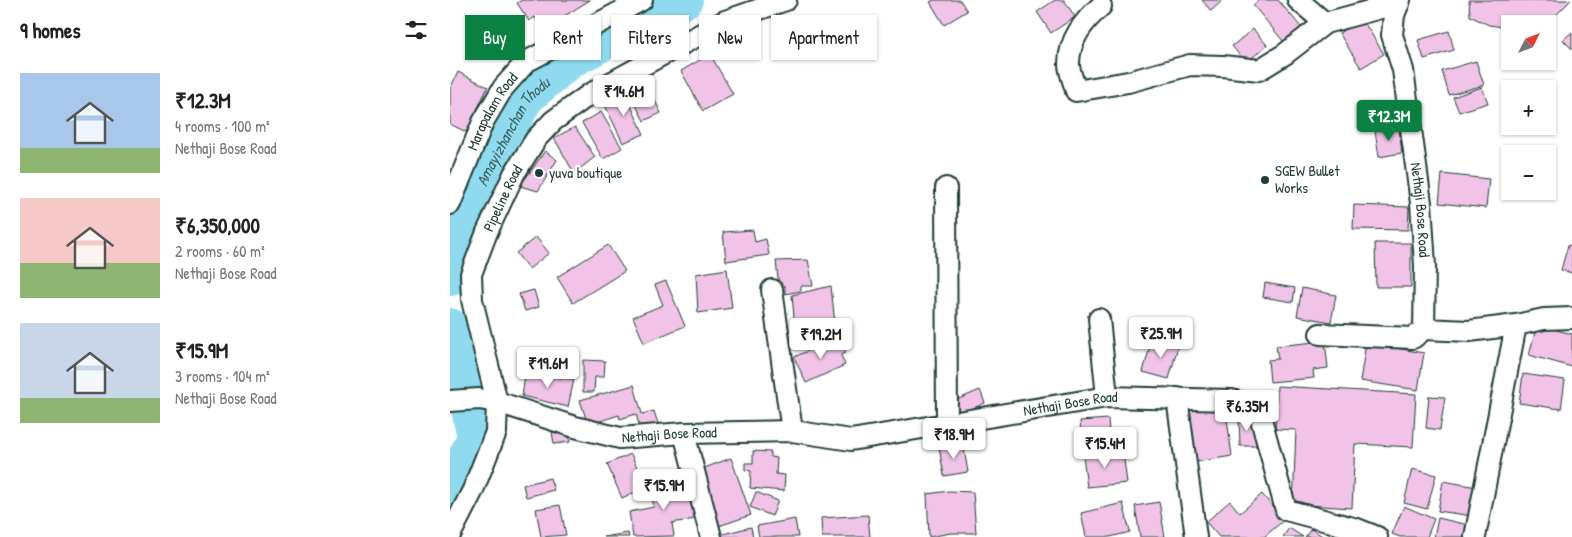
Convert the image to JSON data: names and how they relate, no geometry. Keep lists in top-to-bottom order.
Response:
{
  "streets": {
    "street": ["Marapalam Road", "Pipeline Road", "Nethaji Bose Road"]
  },
  "crossings": [
    ["Pipeline Road", "Nethaji Bose Road"]
  ],
  "water": ["Amayizhanchan Thodu"],
  "places": ["yuva boutique", "SGEW Bullet Works"],
  "north": "top right",
  "page": {
    "heading": "9 homes",
    "map_buttons": ["+", "−"],
    "chip": [
      "Buy",
      "Rent",
      "Filters",
      "New",
      "Apartment"
    ],
    "list": [
      {
        "name": "₹12.3M",
        "note": "4 rooms · 100 m² · Nethaji Bose Road"
      },
      {
        "name": "₹6,350,000",
        "note": "2 rooms · 60 m² · Nethaji Bose Road"
      },
      {
        "name": "₹15.9M",
        "note": "3 rooms · 104 m² · Nethaji Bose Road"
      }
    ],
    "price": [
      "₹14.6M",
      "₹12.3M",
      "₹25.9M",
      "₹19.2M",
      "₹19.6M",
      "₹6.35M",
      "₹18.9M",
      "₹15.4M",
      "₹15.9M"
    ]
  }
}
